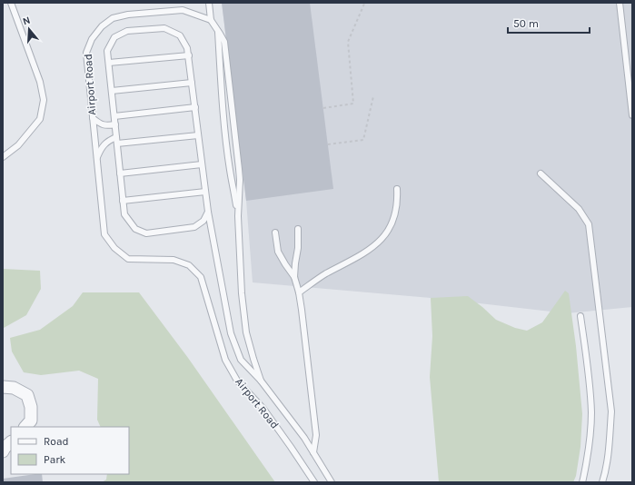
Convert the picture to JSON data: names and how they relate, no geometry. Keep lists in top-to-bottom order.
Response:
{
  "streets": {
    "lane": ["Airport Road"]
  },
  "legend": ["Road", "Park"],
  "scale_bar": "50 m",
  "north": "top"
}
